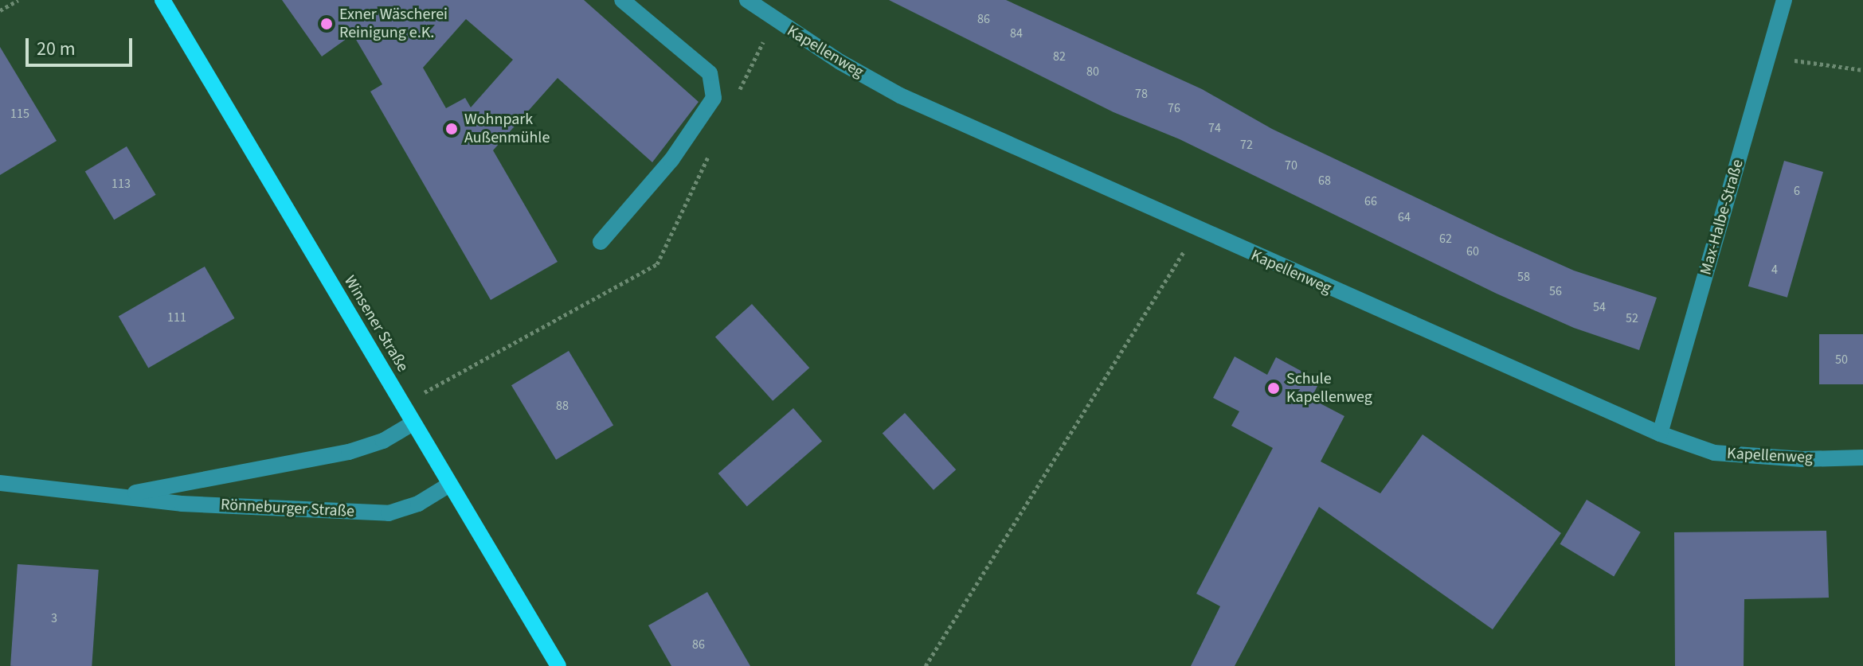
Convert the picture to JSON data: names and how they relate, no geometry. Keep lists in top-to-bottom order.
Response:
{
  "streets": {
    "main road": ["Winsener Straße"],
    "street": ["Kapellenweg", "Max-Halbe-Straße", "Rönneburger Straße"]
  },
  "crossings": [
    ["Kapellenweg", "Max-Halbe-Straße"],
    ["Winsener Straße", "Rönneburger Straße"]
  ],
  "places": ["Exner Wäscherei Reinigung e.K.", "Wohnpark Außenmühle", "Schule Kapellenweg"],
  "house_numbers": [
    "86",
    "84",
    "82",
    "80",
    "78",
    "76",
    "115",
    "74",
    "72",
    "70",
    "68",
    "113",
    "6",
    "66",
    "64",
    "62",
    "60",
    "4",
    "58",
    "56",
    "54",
    "111",
    "52",
    "50",
    "88",
    "3",
    "86"
  ],
  "scale_bar": "20 m"
}
